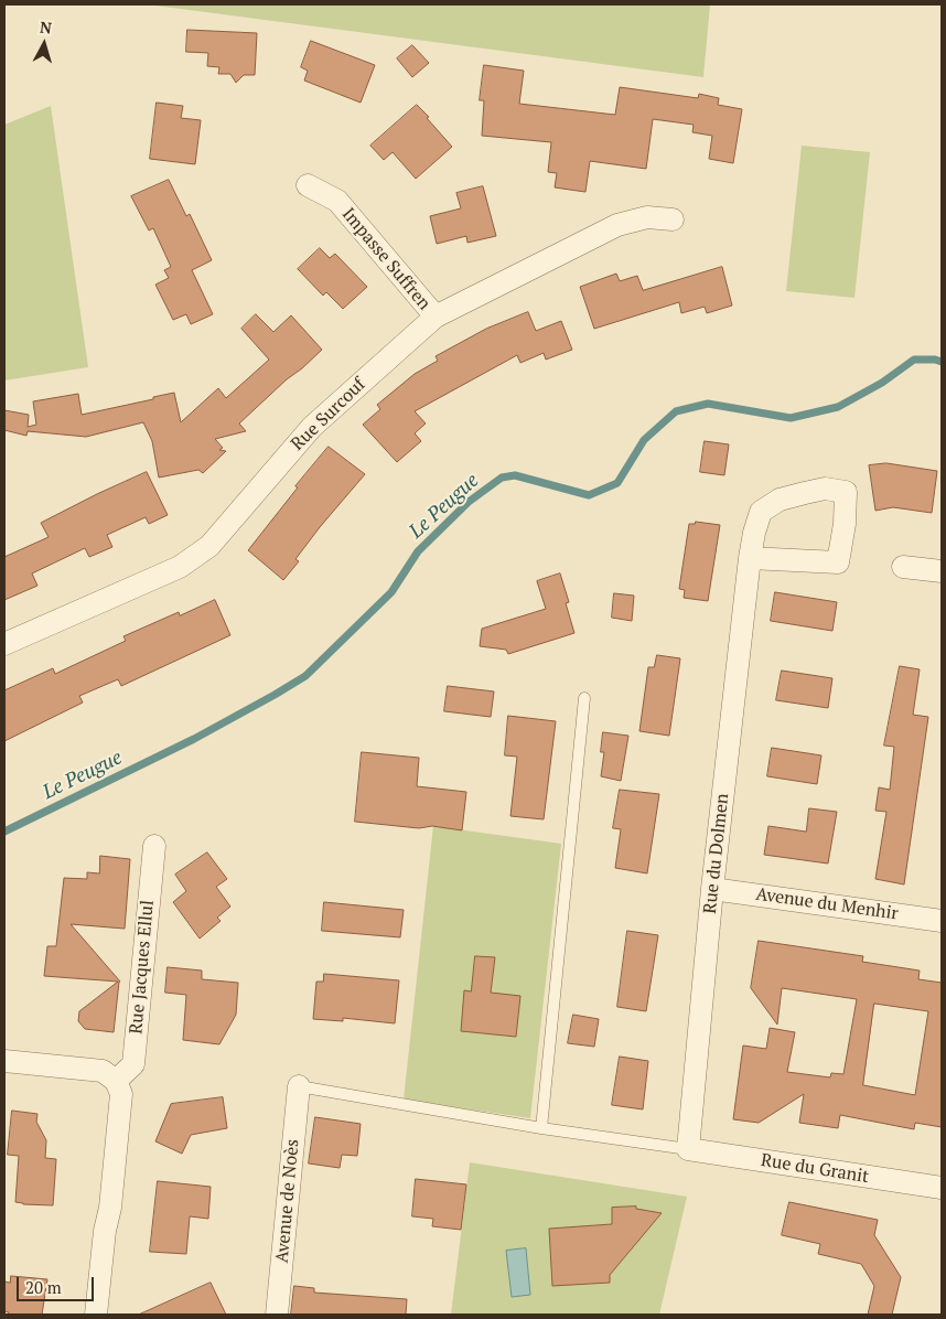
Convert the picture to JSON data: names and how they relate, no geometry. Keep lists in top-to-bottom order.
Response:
{
  "streets": {
    "street": [
      "Impasse Suffren",
      "Rue Surcouf",
      "Rue du Dolmen",
      "Avenue du Menhir",
      "Rue Jacques Ellul",
      "Rue du Granit",
      "Avenue de Noès"
    ]
  },
  "crossings": [
    ["Impasse Suffren", "Rue Surcouf"],
    ["Rue du Dolmen", "Avenue du Menhir"],
    ["Rue du Dolmen", "Rue du Granit"]
  ],
  "water": ["Le Peugue"],
  "scale_bar": "20 m",
  "north": "top"
}
